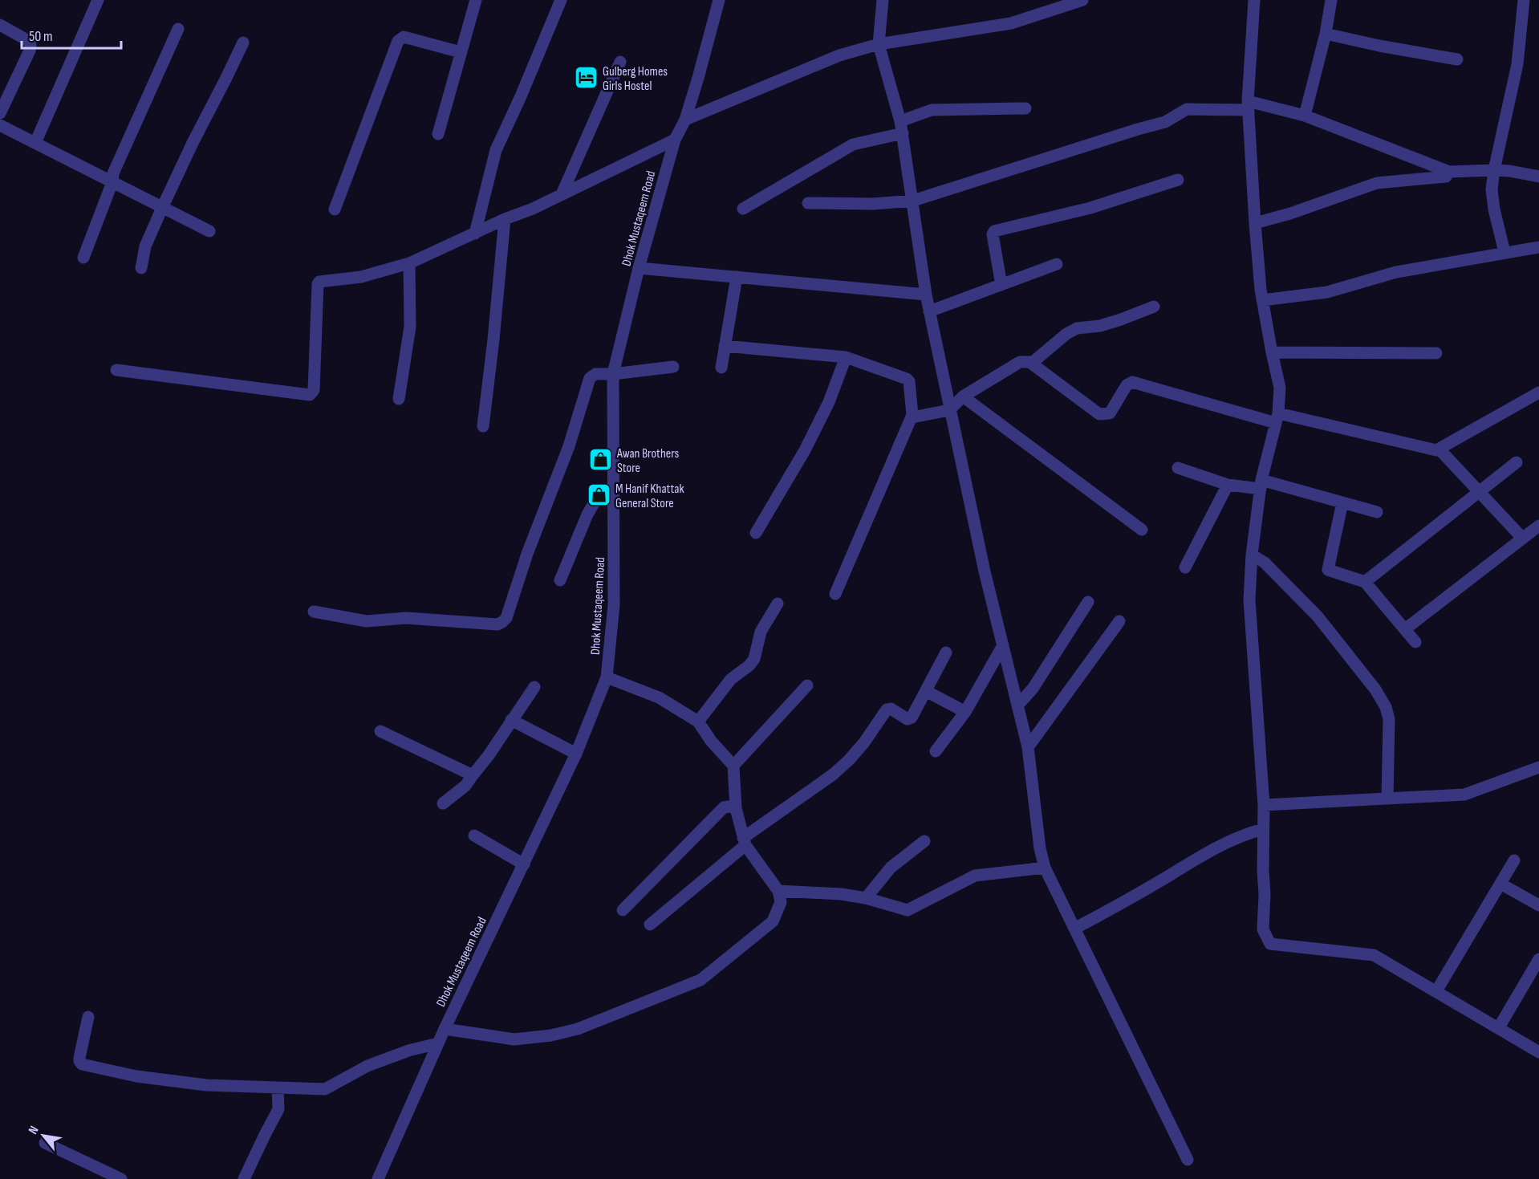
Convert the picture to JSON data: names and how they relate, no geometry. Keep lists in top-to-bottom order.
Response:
{
  "streets": {
    "street": ["Dhok Mustaqeem Road"]
  },
  "places": {
    "hotel": ["Gulberg Homes Girls Hostel"],
    "shop": ["Awan Brothers Store", "M Hanif Khattak General Store"]
  },
  "scale_bar": "50 m",
  "north": "top left"
}
